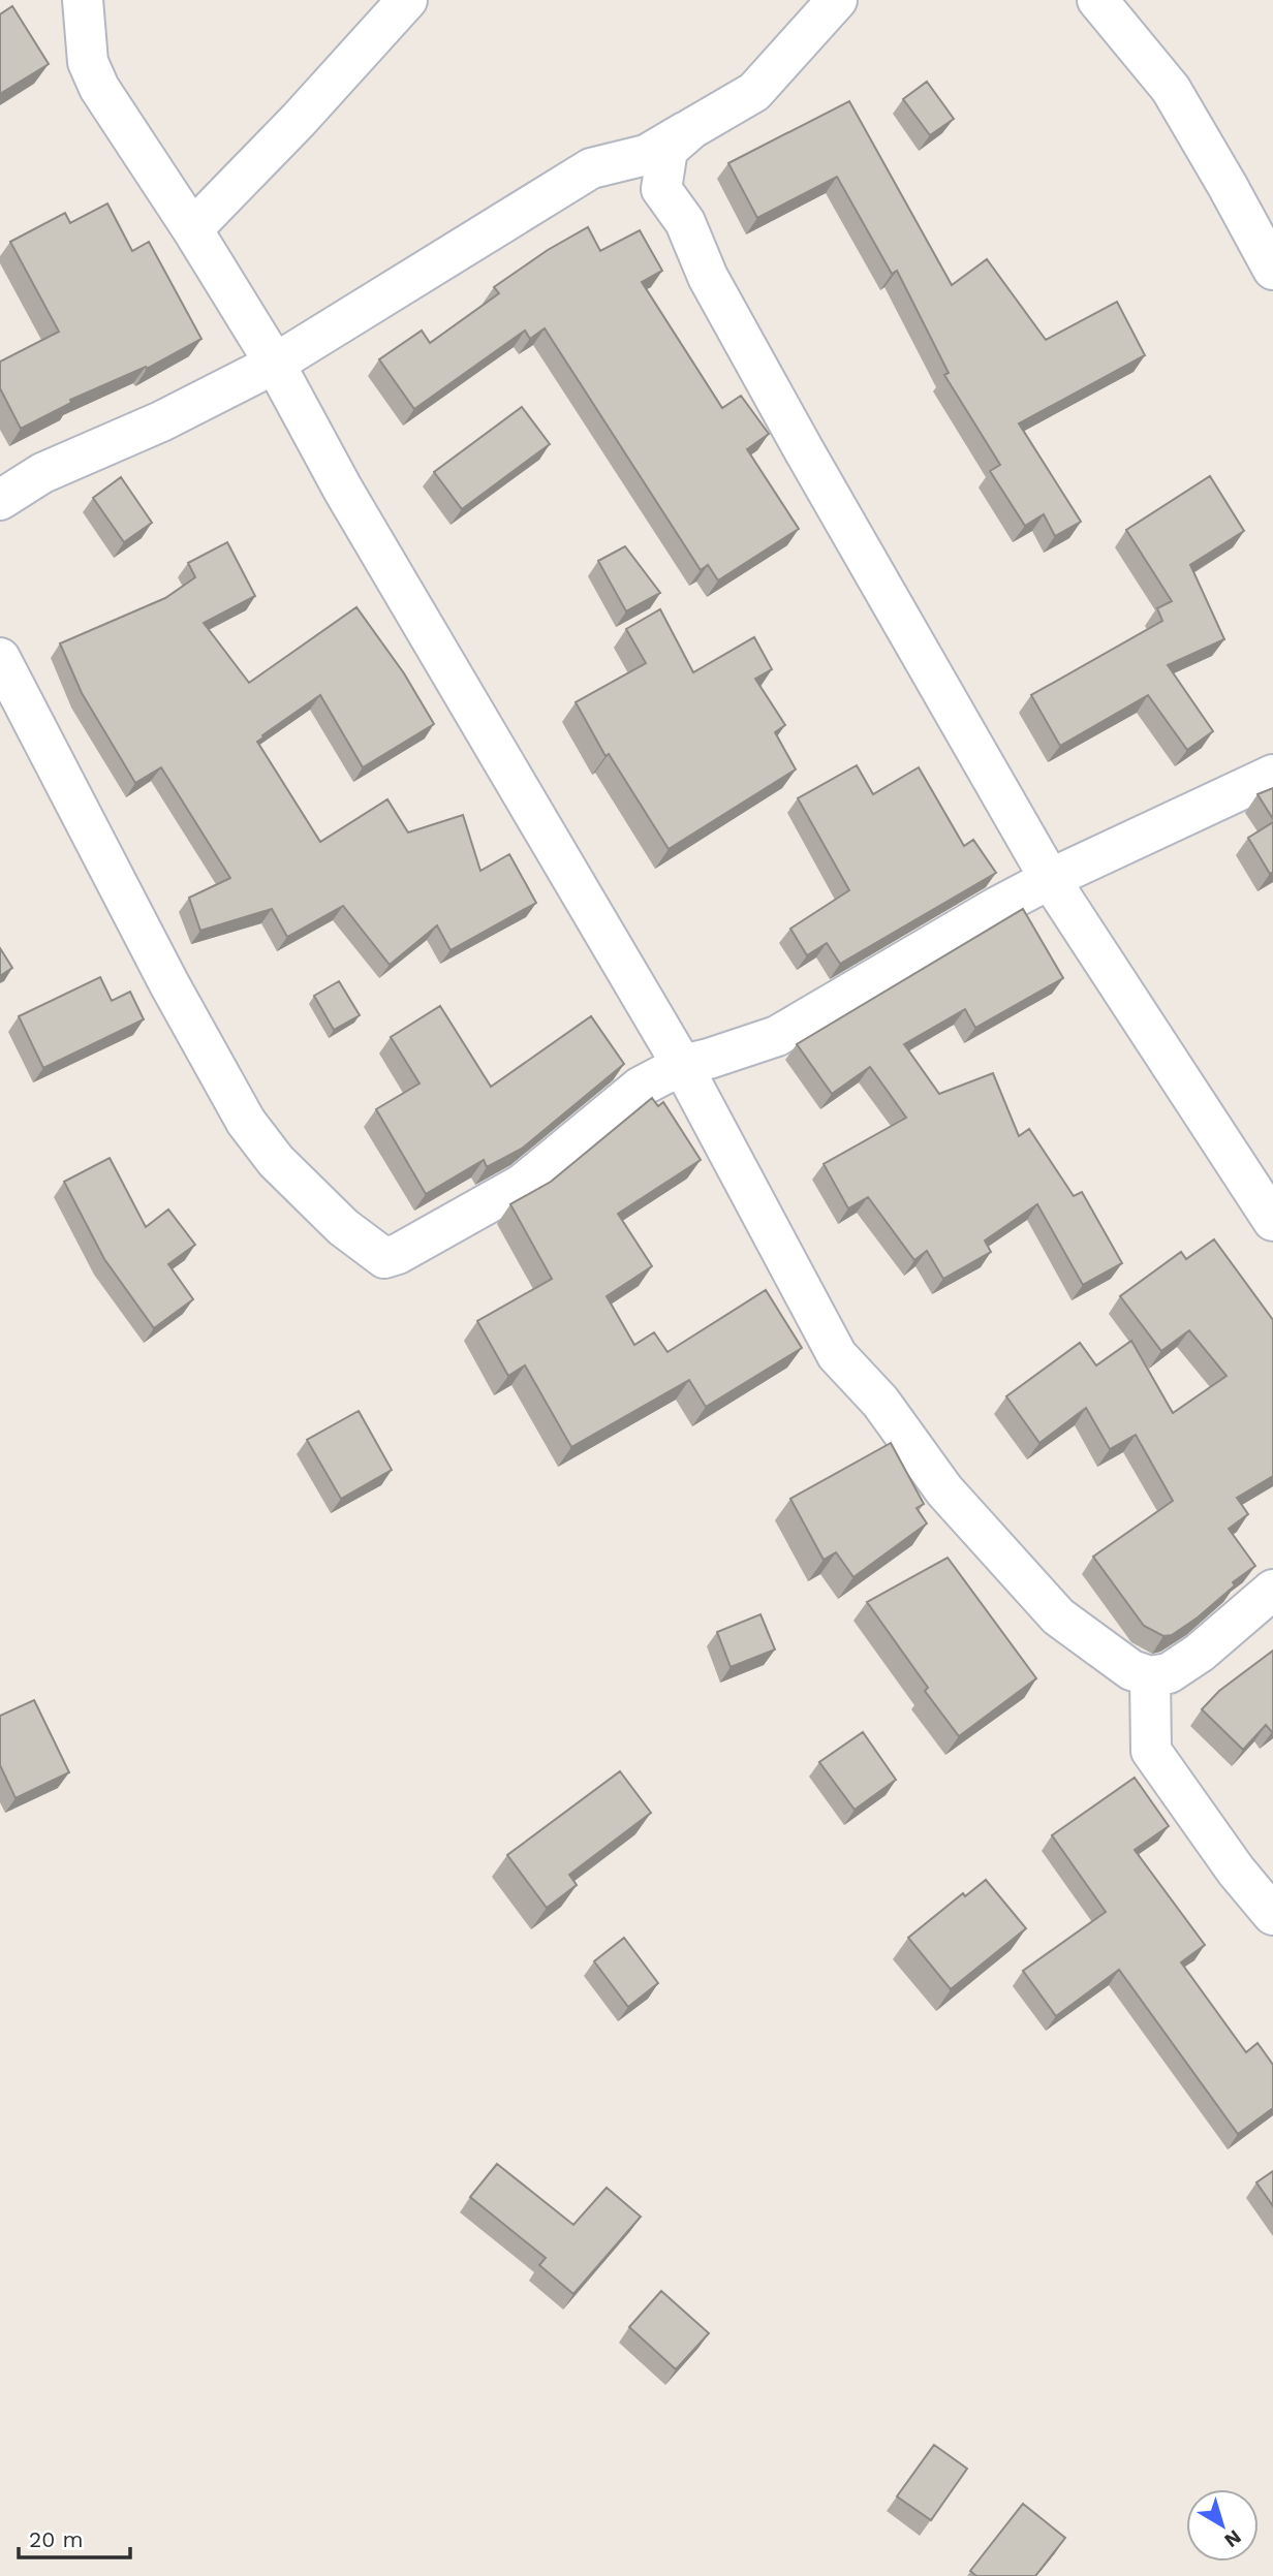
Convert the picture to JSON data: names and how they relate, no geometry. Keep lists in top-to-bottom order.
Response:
{
  "scale_bar": "20 m",
  "north": "bottom right"
}
